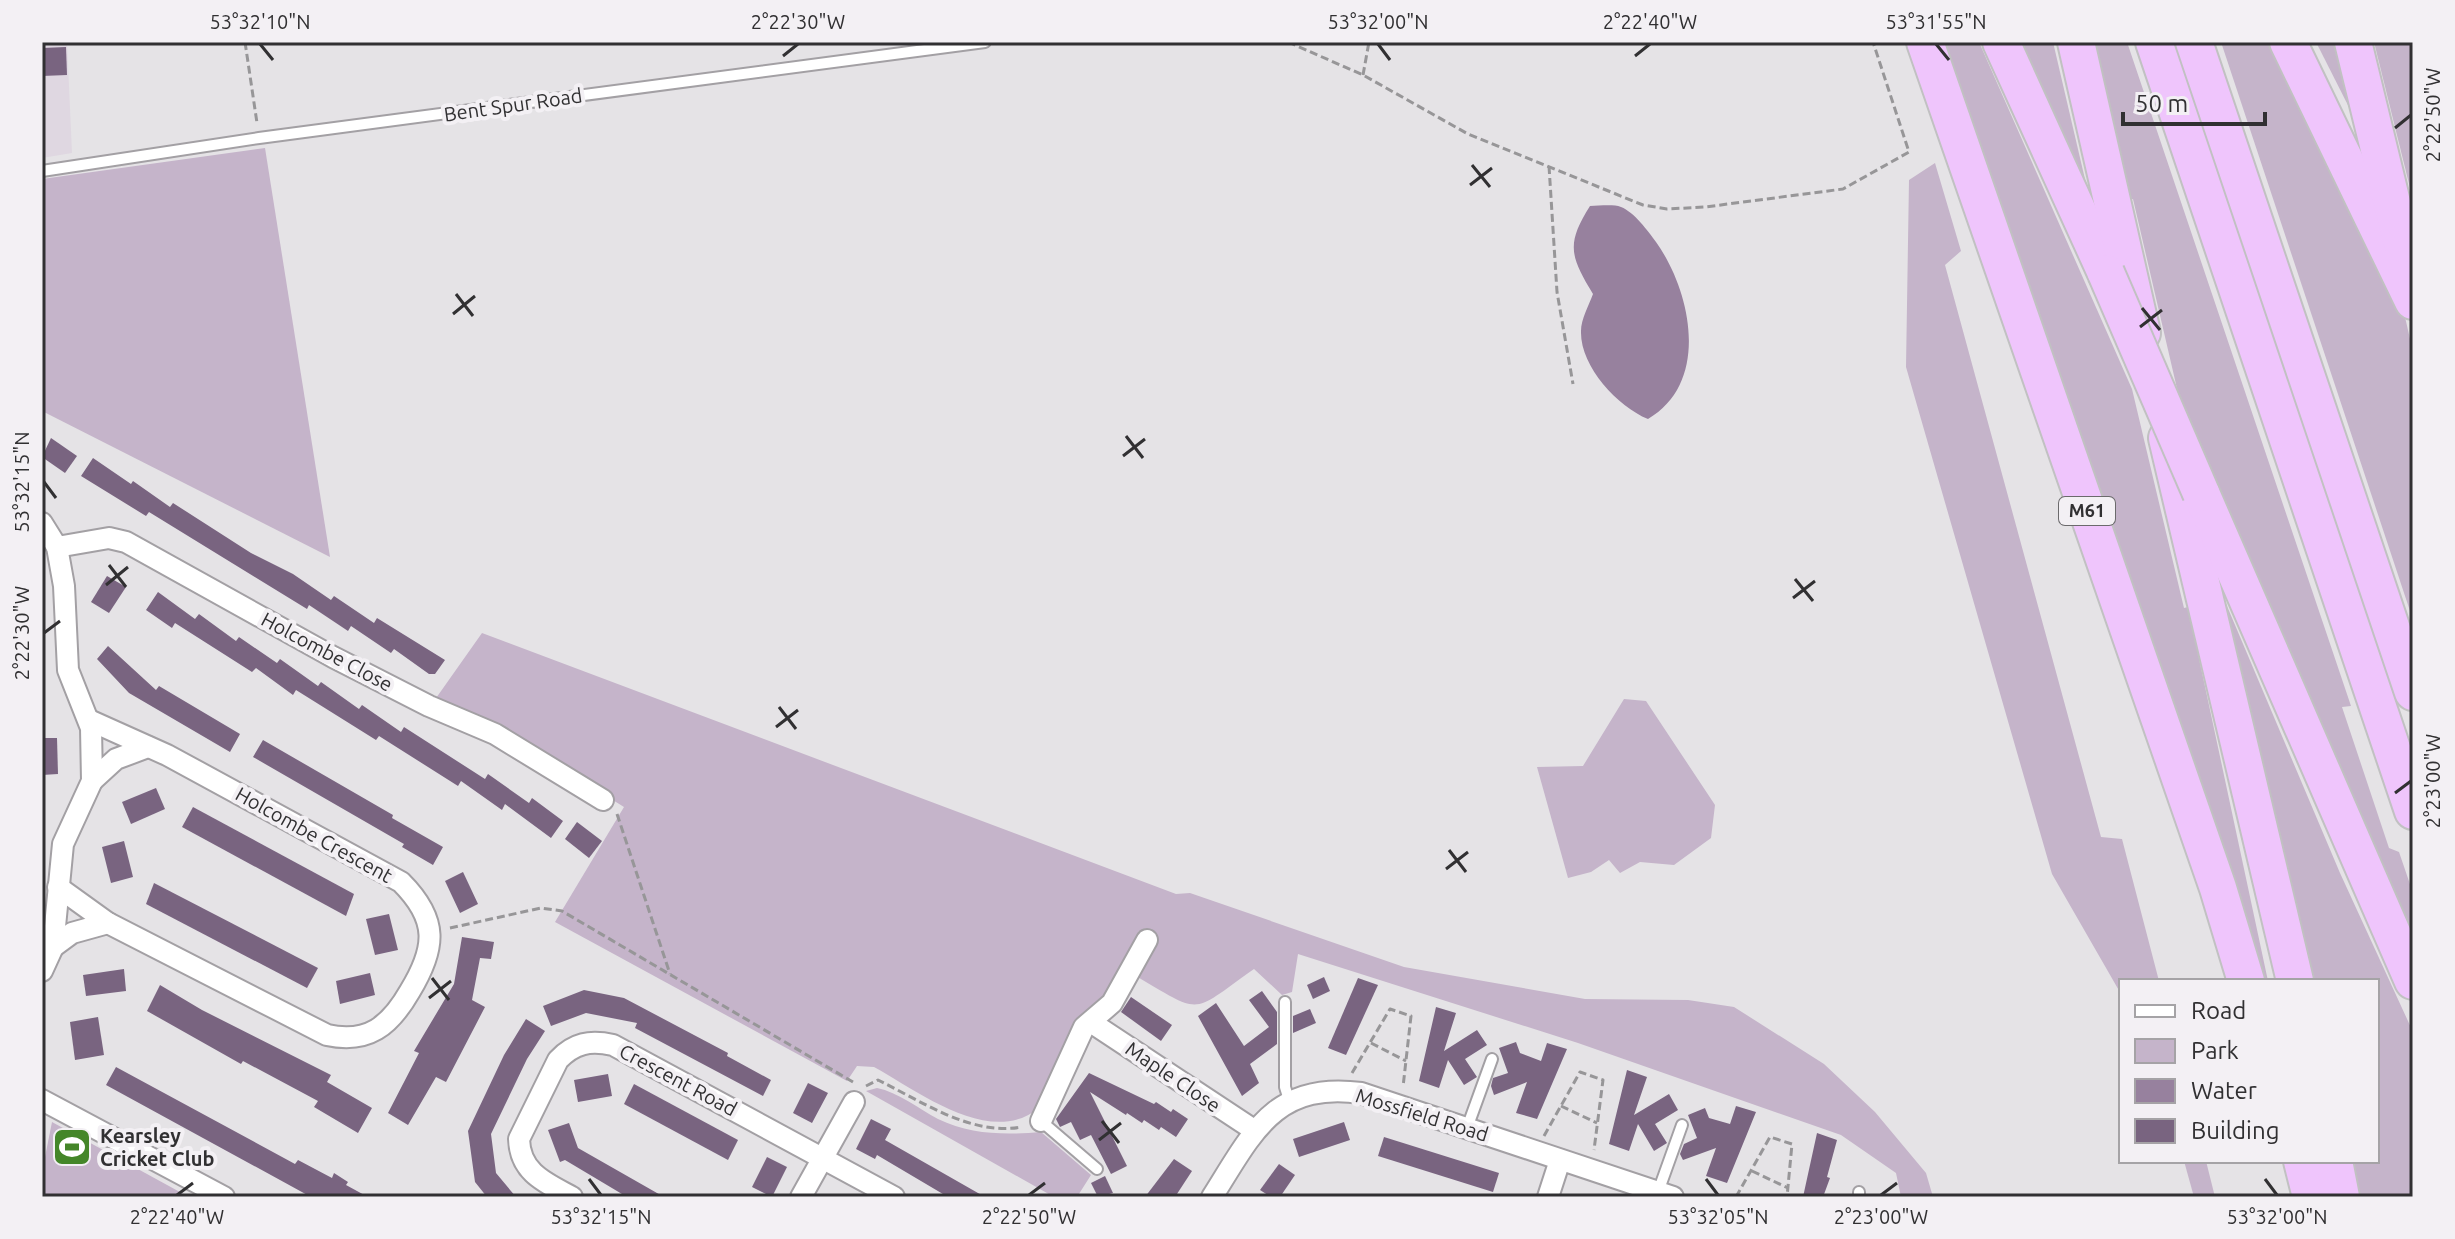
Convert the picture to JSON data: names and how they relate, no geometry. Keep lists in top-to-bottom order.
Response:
{
  "streets": {
    "highway": ["M61"],
    "street": [
      "Holcombe Close",
      "Holcombe Crescent",
      "Maple Close",
      "Crescent Road",
      "Mossfield Road"
    ],
    "lane": ["Bent Spur Road"]
  },
  "crossings": [
    ["Maple Close", "Mossfield Road"]
  ],
  "places": {
    "sports": ["Kearsley Cricket Club"]
  },
  "legend": [
    "Road",
    "Park",
    "Water",
    "Building"
  ],
  "scale_bar": "50 m",
  "coordinates": [
    "53°32'10\"N",
    "2°22'30\"W",
    "53°32'00\"N",
    "2°22'40\"W",
    "53°31'55\"N",
    "2°22'50\"W",
    "53°32'15\"N",
    "2°23'00\"W",
    "53°32'05\"N"
  ]
}
